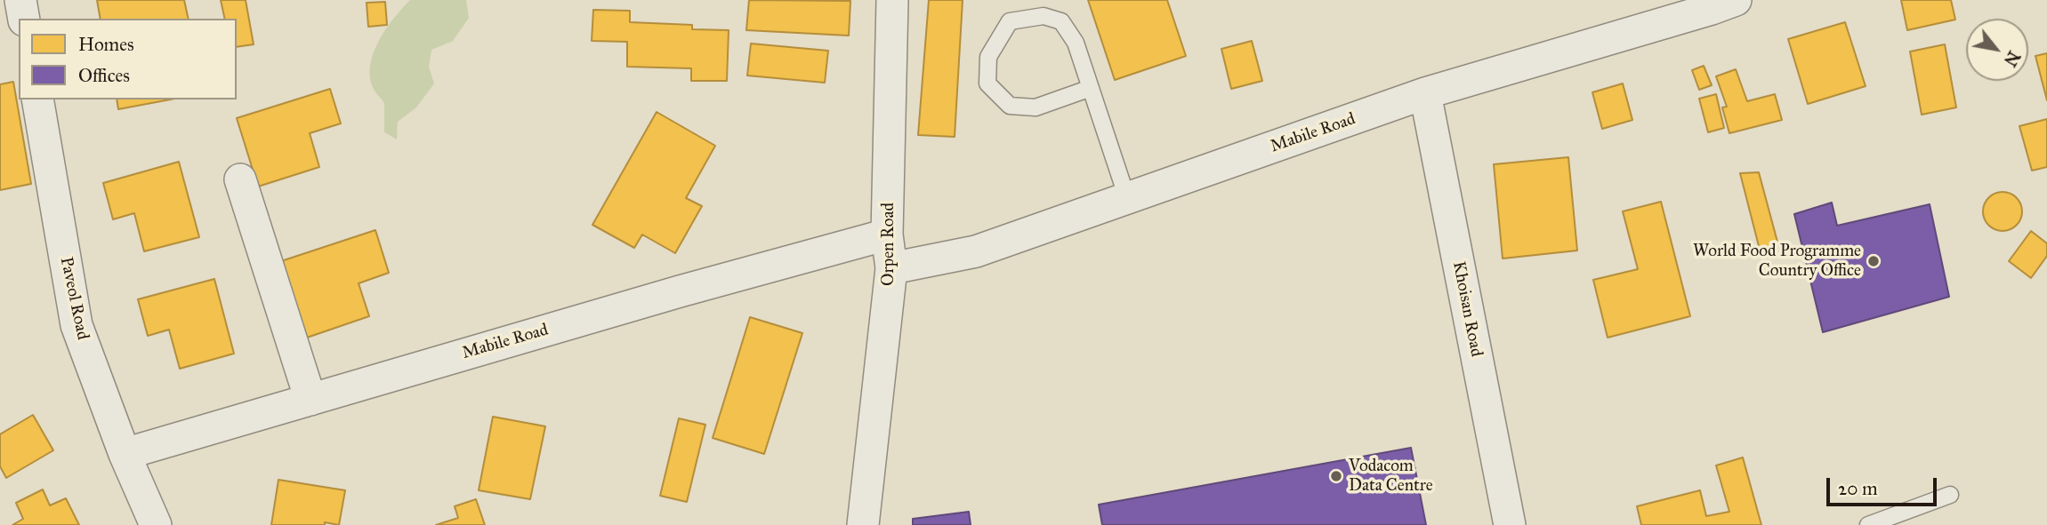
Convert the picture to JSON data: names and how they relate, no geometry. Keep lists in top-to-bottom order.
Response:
{
  "streets": {
    "street": [
      "Mabile Road",
      "Orpen Road",
      "Paveol Road",
      "Khoisan Road"
    ]
  },
  "crossings": [
    ["Mabile Road", "Orpen Road"],
    ["Mabile Road", "Paveol Road"],
    ["Mabile Road", "Khoisan Road"]
  ],
  "places": ["World Food Programme Country Office", "Vodacom Data Centre"],
  "legend": ["Homes", "Offices"],
  "scale_bar": "20 m",
  "north": "bottom right"
}
